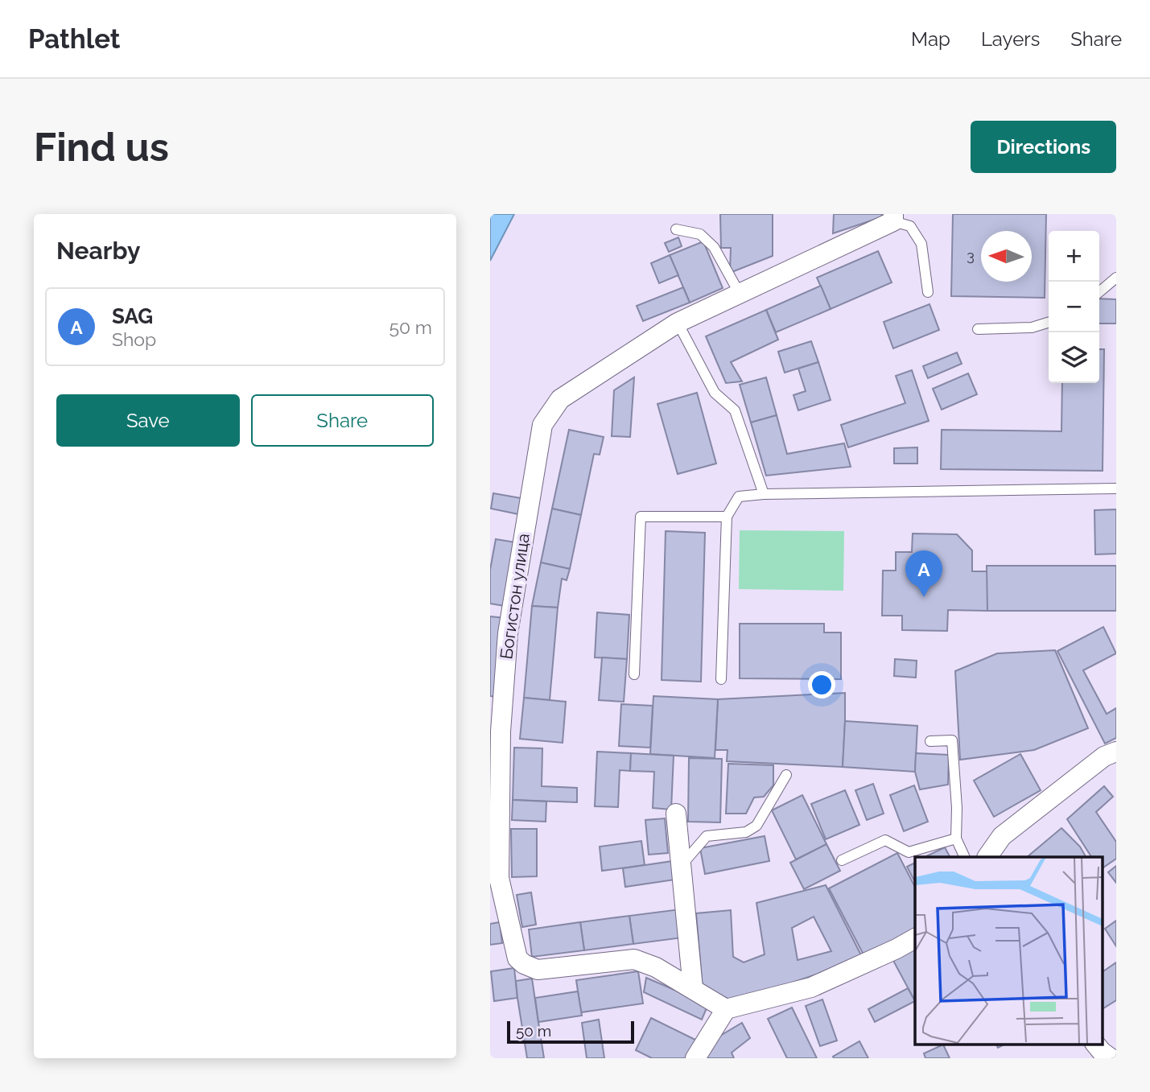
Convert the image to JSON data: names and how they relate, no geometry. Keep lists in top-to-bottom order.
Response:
{
  "streets": {
    "street": ["Богистон улица"]
  },
  "house_numbers": ["3"],
  "scale_bar": "50 m",
  "north": "left",
  "page": {
    "header": "Pathlet",
    "nav": ["Map", "Layers", "Share"],
    "buttons": [
      "Directions",
      ["Save", "Share"]
    ],
    "title": "Find us",
    "heading": "Nearby",
    "map_buttons": ["+", "−"],
    "list": [
      {
        "mark": "A",
        "name": "SAG",
        "note": "Shop",
        "value": "50 m"
      }
    ],
    "pins": "A",
    "scale": "50 m"
  }
}
